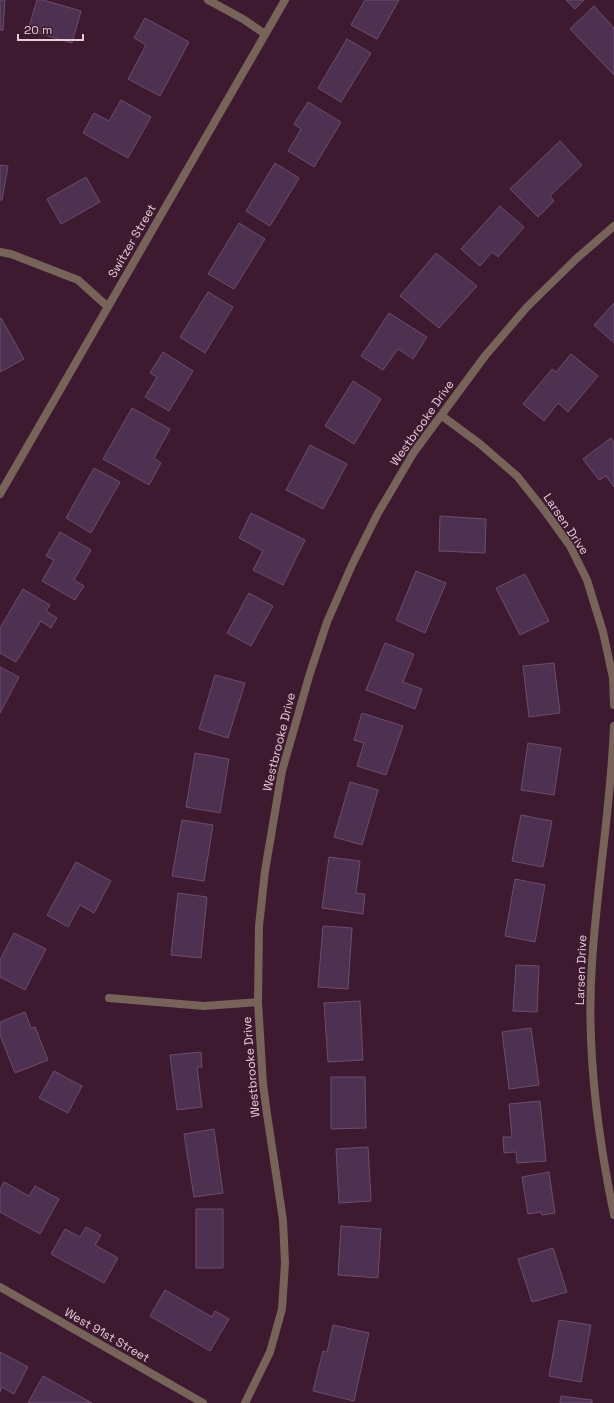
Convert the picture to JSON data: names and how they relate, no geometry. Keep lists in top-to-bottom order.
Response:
{
  "streets": {
    "street": [
      "Switzer Street",
      "Westbrooke Drive",
      "Larsen Drive",
      "West 91st Street"
    ]
  },
  "crossings": [
    ["Westbrooke Drive", "Larsen Drive"]
  ],
  "scale_bar": "20 m"
}
